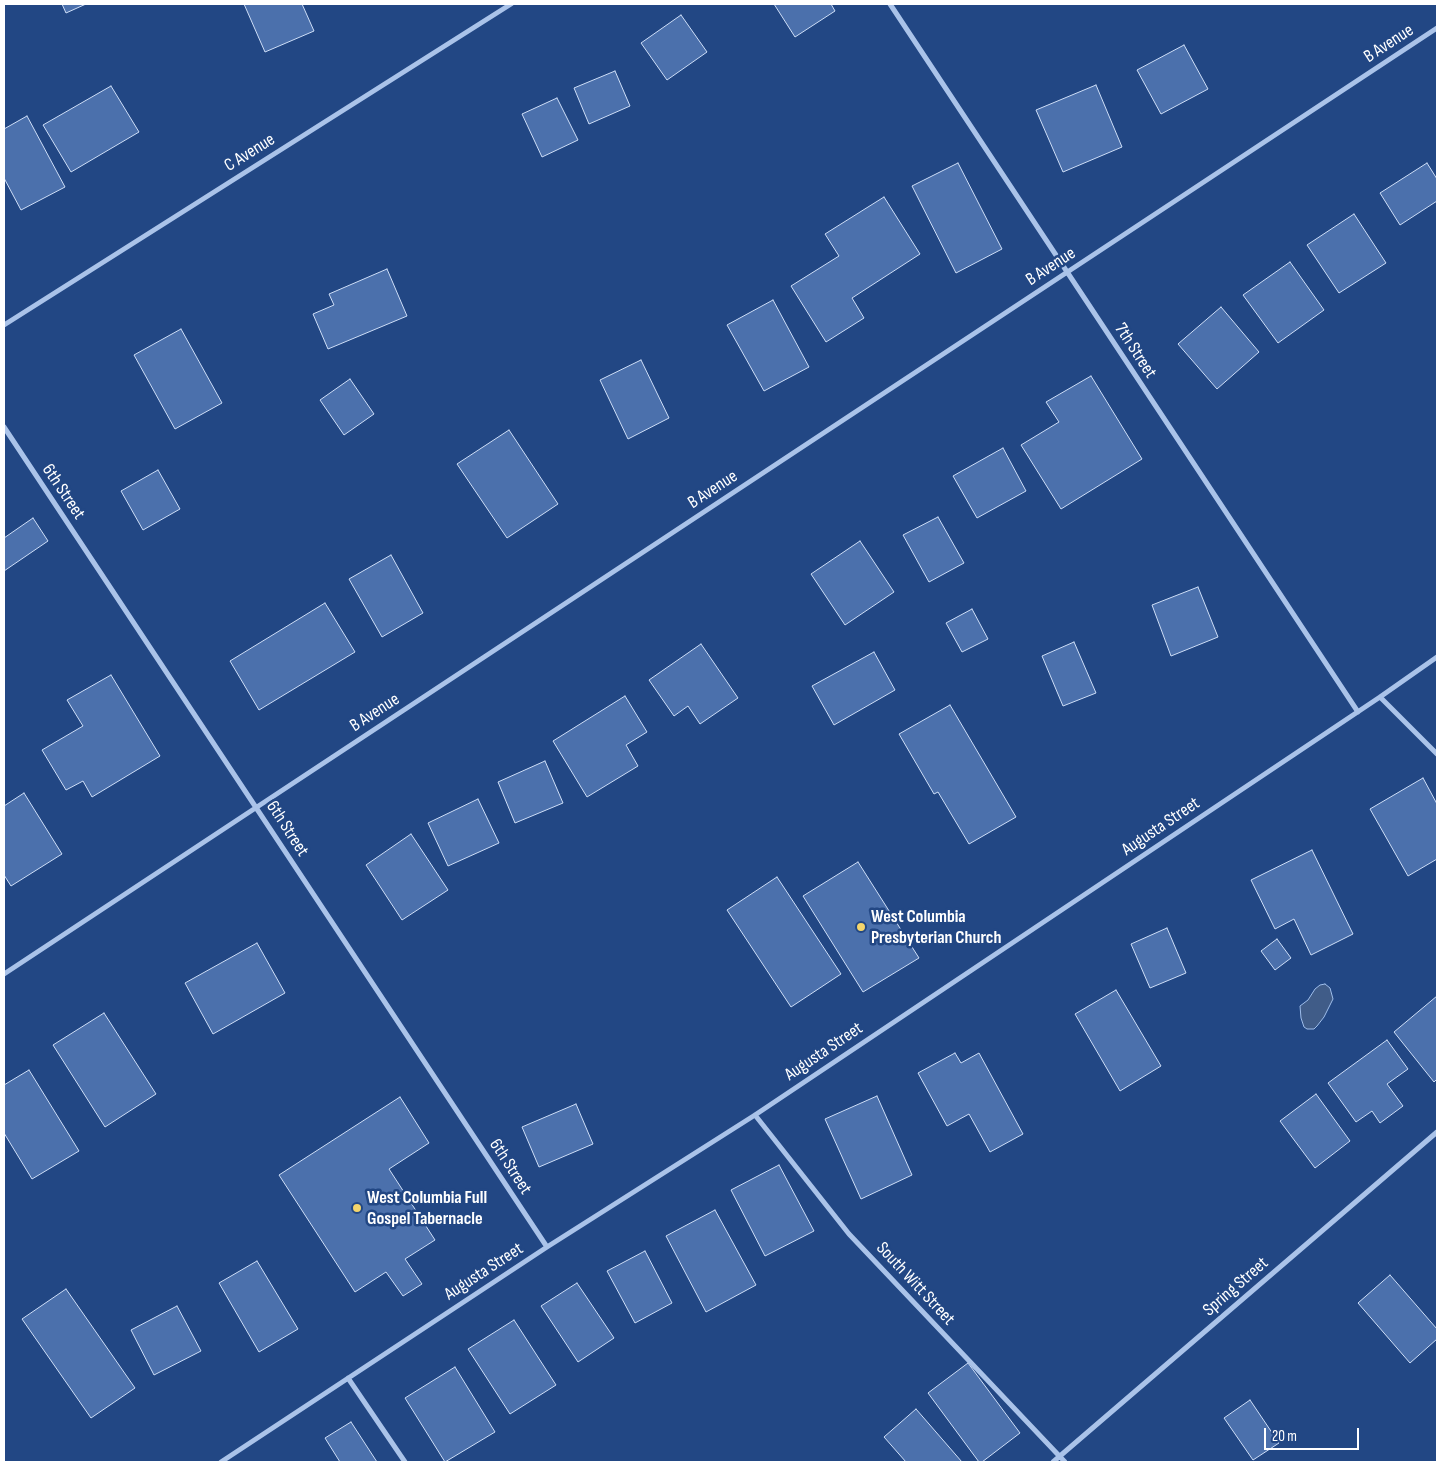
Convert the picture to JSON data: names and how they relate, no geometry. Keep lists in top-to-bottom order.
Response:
{
  "streets": {
    "street": [
      "B Avenue",
      "C Avenue",
      "7th Street",
      "6th Street",
      "Augusta Street",
      "South Witt Street",
      "Spring Street"
    ]
  },
  "crossings": [
    ["B Avenue", "7th Street"],
    ["B Avenue", "6th Street"],
    ["7th Street", "Augusta Street"],
    ["6th Street", "Augusta Street"],
    ["Augusta Street", "South Witt Street"],
    ["South Witt Street", "Spring Street"]
  ],
  "places": ["West Columbia Presbyterian Church", "West Columbia Full Gospel Tabernacle"],
  "scale_bar": "20 m"
}
